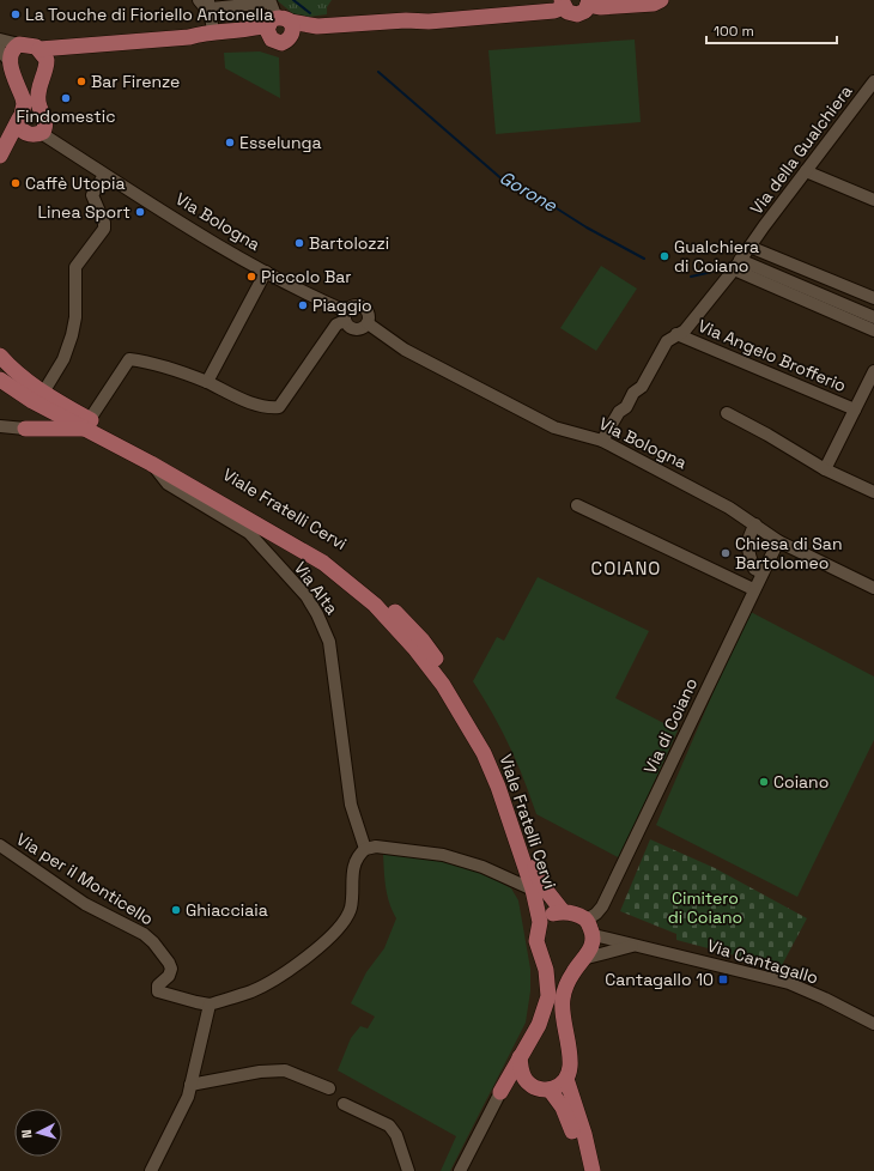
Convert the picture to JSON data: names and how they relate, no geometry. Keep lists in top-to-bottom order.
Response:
{
  "streets": {
    "main road": ["Viale Fratelli Cervi"],
    "street": [
      "Via della Gualchiera",
      "Via Bologna",
      "Via Angelo Brofferio",
      "Via Alta",
      "Via di Coiano",
      "Via per il Monticello",
      "Via Cantagallo"
    ]
  },
  "crossings": [
    ["Via della Gualchiera", "Via Bologna"],
    ["Via della Gualchiera", "Via Angelo Brofferio"],
    ["Via Bologna", "Via di Coiano"],
    ["Viale Fratelli Cervi", "Via Alta"]
  ],
  "districts": ["COIANO"],
  "water": ["Gorone"],
  "parks": ["Cimitero di Coiano"],
  "places": {
    "other": [
      "La Touche di Fioriello Antonella",
      "Bar Firenze",
      "Findomestic",
      "Esselunga",
      "Caffè Utopia",
      "Linea Sport",
      "Bartolozzi",
      "Gualchiera di Coiano",
      "Piccolo Bar",
      "Piaggio",
      "Chiesa di San Bartolomeo",
      "Coiano",
      "Ghiacciaia"
    ],
    "transit": ["Cantagallo 10"]
  },
  "scale_bar": "100 m",
  "north": "left"
}
